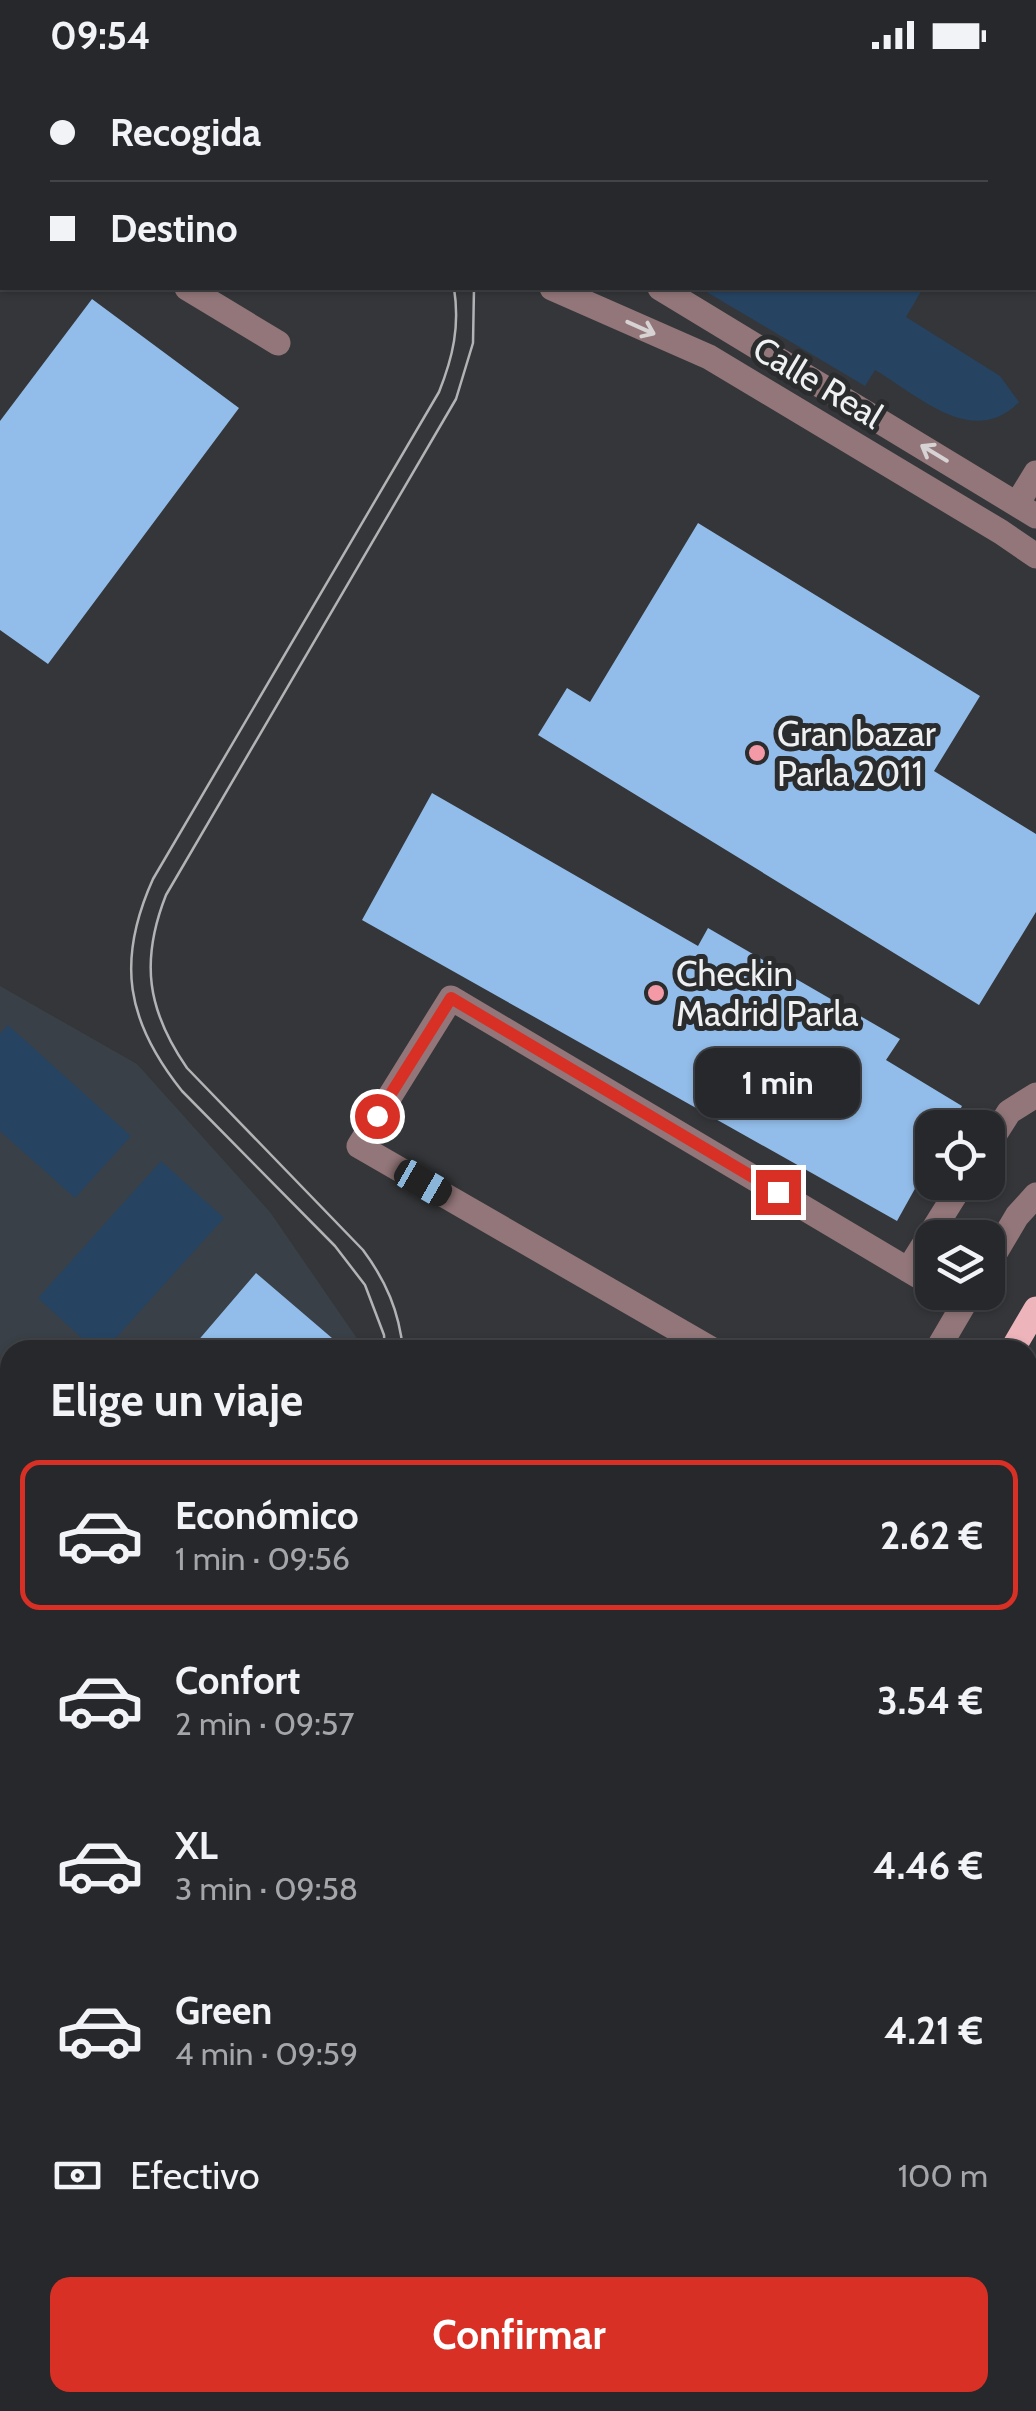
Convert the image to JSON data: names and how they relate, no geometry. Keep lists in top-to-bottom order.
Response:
{
  "streets": {
    "street": ["Calle Real"]
  },
  "places": ["Gran bazar Parla 2011", "Checkin Madrid Parla"],
  "page": {
    "status": "09:54",
    "banner": ["Recogida", "Destino"],
    "bubble": "1 min",
    "heading": "Elige un viaje",
    "list": [
      {
        "name": "Económico",
        "note": "1 min · 09:56",
        "value": "2.62 €"
      },
      {
        "name": "Confort",
        "note": "2 min · 09:57",
        "value": "3.54 €"
      },
      {
        "name": "XL",
        "note": "3 min · 09:58",
        "value": "4.46 €"
      },
      {
        "name": "Green",
        "note": "4 min · 09:59",
        "value": "4.21 €"
      }
    ],
    "pay": ["Efectivo", "100 m"],
    "buttons": "Confirmar"
  }
}
